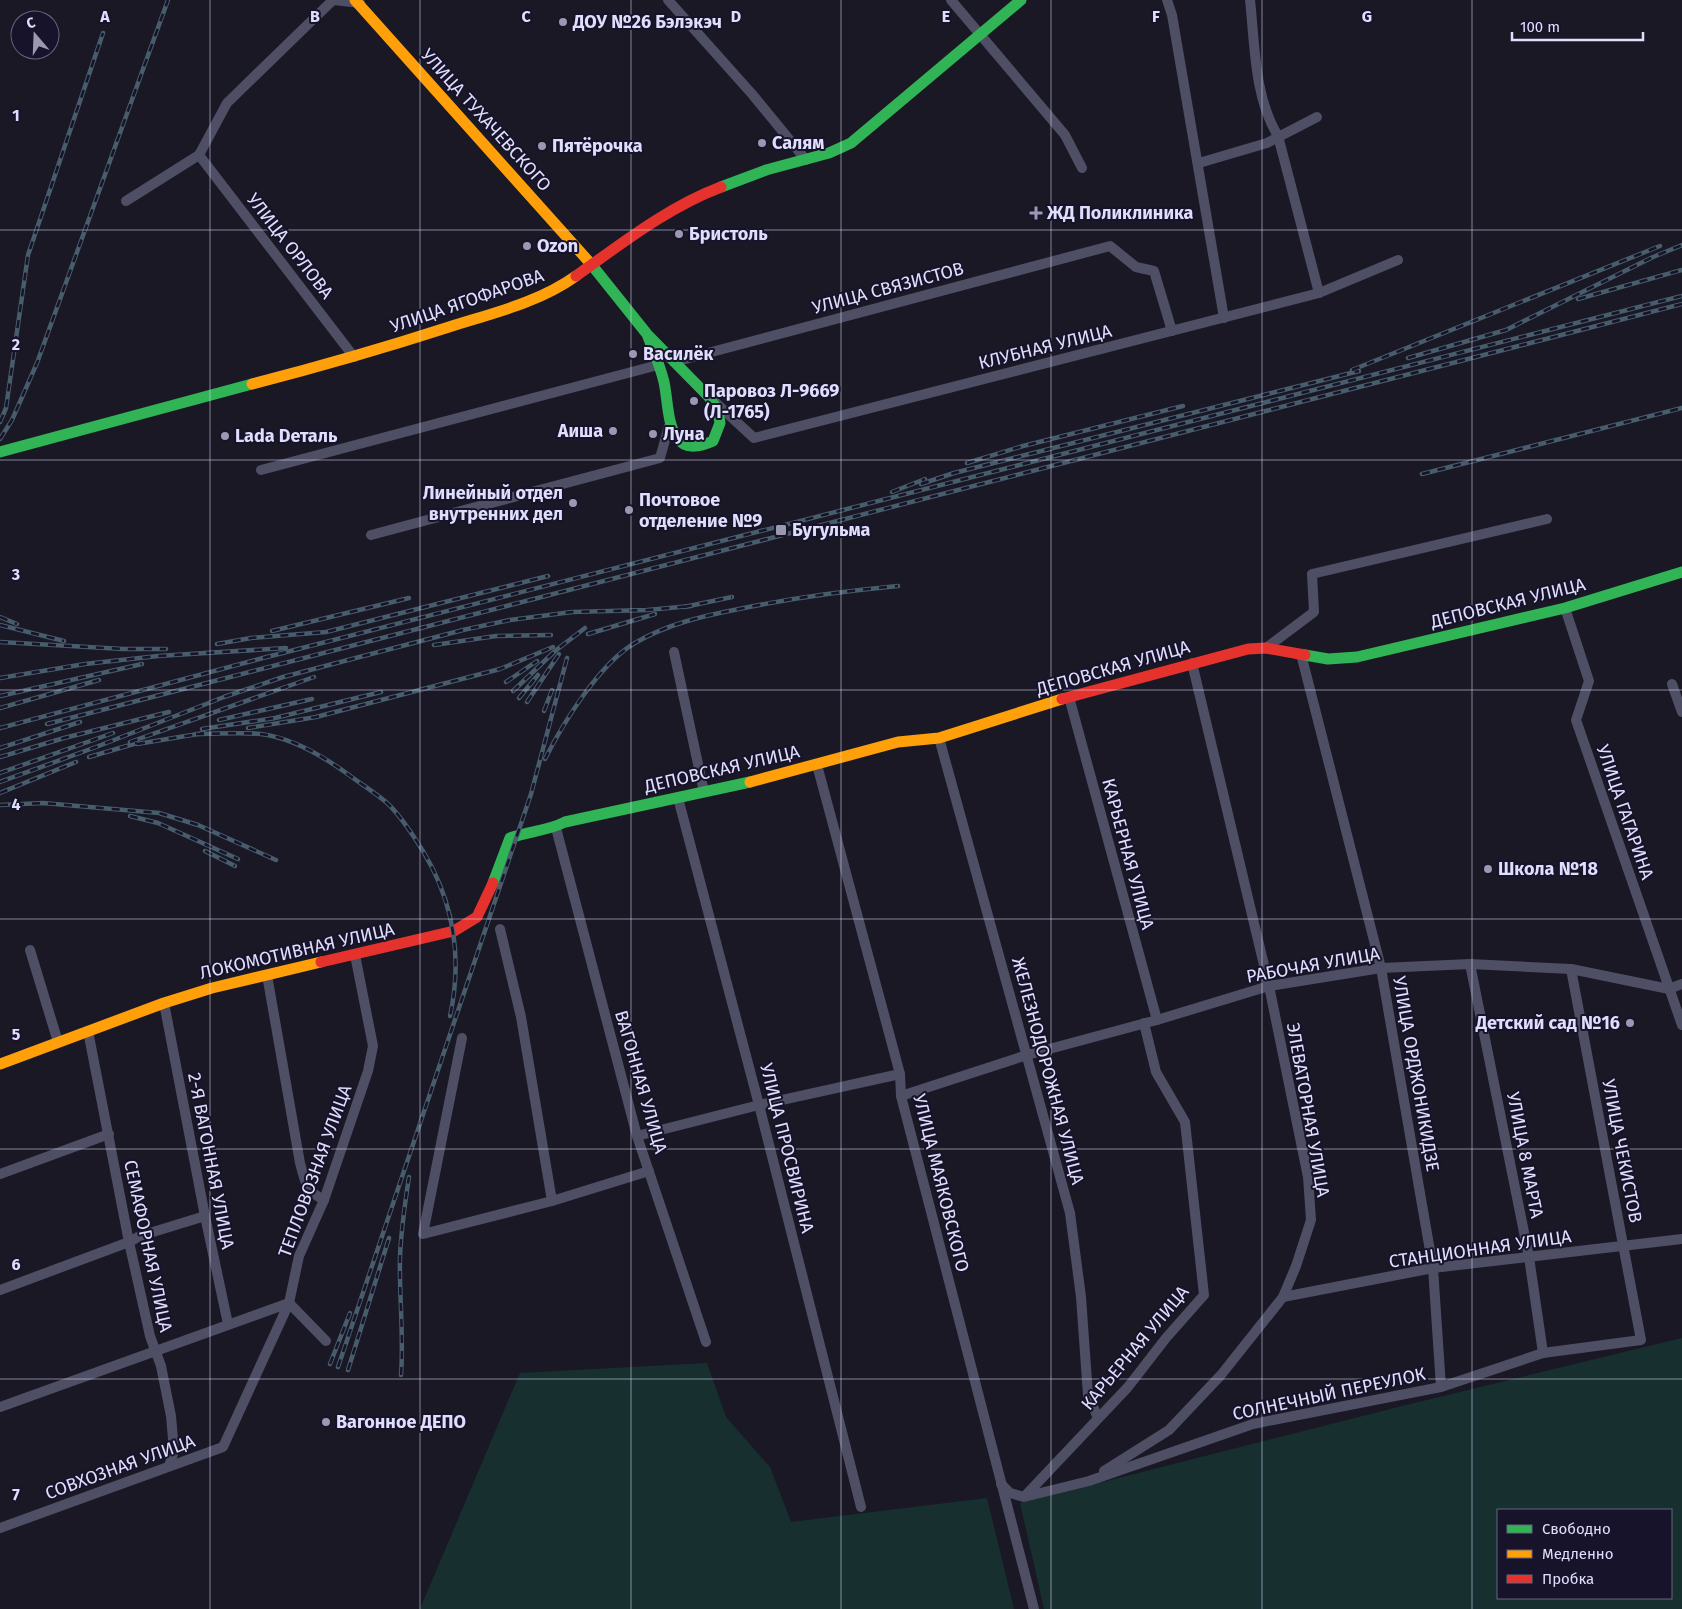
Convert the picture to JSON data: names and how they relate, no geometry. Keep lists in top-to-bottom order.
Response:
{
  "streets": {
    "street": [
      "УЛИЦА ТУХАЧЕВСКОГО",
      "УЛИЦА ОРЛОВА",
      "УЛИЦА СВЯЗИСТОВ",
      "УЛИЦА ЯГОФАРОВА",
      "КЛУБНАЯ УЛИЦА",
      "ДЕПОВСКАЯ УЛИЦА",
      "УЛИЦА ГАГАРИНА",
      "КАРЬЕРНАЯ УЛИЦА",
      "ЛОКОМОТИВНАЯ УЛИЦА",
      "РАБОЧАЯ УЛИЦА",
      "ЖЕЛЕЗНОДОРОЖНАЯ УЛИЦА",
      "УЛИЦА ОРДЖОНИКИДЗЕ",
      "ВАГОННАЯ УЛИЦА",
      "ЭЛЕВАТОРНАЯ УЛИЦА",
      "УЛИЦА ПРОСВИРИНА",
      "УЛИЦА ЧЕКИСТОВ",
      "УЛИЦА 8 МАРТА",
      "2-Я ВАГОННАЯ УЛИЦА",
      "ТЕПЛОВОЗНАЯ УЛИЦА",
      "УЛИЦА МАЯКОВСКОГО",
      "СЕМАФОРНАЯ УЛИЦА",
      "СТАНЦИОННАЯ УЛИЦА",
      "СОЛНЕЧНЫЙ ПЕРЕУЛОК",
      "СОВХОЗНАЯ УЛИЦА"
    ]
  },
  "crossings": [
    ["УЛИЦА ТУХАЧЕВСКОГО", "УЛИЦА ЯГОФАРОВА"],
    ["УЛИЦА ОРЛОВА", "УЛИЦА ЯГОФАРОВА"],
    ["УЛИЦА СВЯЗИСТОВ", "КЛУБНАЯ УЛИЦА"],
    ["ДЕПОВСКАЯ УЛИЦА", "УЛИЦА ГАГАРИНА"],
    ["ДЕПОВСКАЯ УЛИЦА", "КАРЬЕРНАЯ УЛИЦА"],
    ["ДЕПОВСКАЯ УЛИЦА", "ЛОКОМОТИВНАЯ УЛИЦА"],
    ["ДЕПОВСКАЯ УЛИЦА", "ЖЕЛЕЗНОДОРОЖНАЯ УЛИЦА"],
    ["ДЕПОВСКАЯ УЛИЦА", "УЛИЦА ОРДЖОНИКИДЗЕ"],
    ["ДЕПОВСКАЯ УЛИЦА", "ВАГОННАЯ УЛИЦА"],
    ["ДЕПОВСКАЯ УЛИЦА", "ЭЛЕВАТОРНАЯ УЛИЦА"],
    ["ДЕПОВСКАЯ УЛИЦА", "УЛИЦА ПРОСВИРИНА"],
    ["ДЕПОВСКАЯ УЛИЦА", "УЛИЦА МАЯКОВСКОГО"],
    ["УЛИЦА ГАГАРИНА", "РАБОЧАЯ УЛИЦА"],
    ["КАРЬЕРНАЯ УЛИЦА", "РАБОЧАЯ УЛИЦА"],
    ["КАРЬЕРНАЯ УЛИЦА", "ЖЕЛЕЗНОДОРОЖНАЯ УЛИЦА"],
    ["КАРЬЕРНАЯ УЛИЦА", "СОЛНЕЧНЫЙ ПЕРЕУЛОК"],
    ["ЛОКОМОТИВНАЯ УЛИЦА", "ВАГОННАЯ УЛИЦА"],
    ["ЛОКОМОТИВНАЯ УЛИЦА", "2-Я ВАГОННАЯ УЛИЦА"],
    ["ЛОКОМОТИВНАЯ УЛИЦА", "ТЕПЛОВОЗНАЯ УЛИЦА"],
    ["ЛОКОМОТИВНАЯ УЛИЦА", "СЕМАФОРНАЯ УЛИЦА"],
    ["РАБОЧАЯ УЛИЦА", "ЖЕЛЕЗНОДОРОЖНАЯ УЛИЦА"],
    ["РАБОЧАЯ УЛИЦА", "УЛИЦА ОРДЖОНИКИДЗЕ"],
    ["РАБОЧАЯ УЛИЦА", "ЭЛЕВАТОРНАЯ УЛИЦА"],
    ["РАБОЧАЯ УЛИЦА", "УЛИЦА ЧЕКИСТОВ"],
    ["РАБОЧАЯ УЛИЦА", "УЛИЦА 8 МАРТА"],
    ["РАБОЧАЯ УЛИЦА", "УЛИЦА МАЯКОВСКОГО"],
    ["УЛИЦА ОРДЖОНИКИДЗЕ", "СТАНЦИОННАЯ УЛИЦА"],
    ["УЛИЦА ОРДЖОНИКИДЗЕ", "СОЛНЕЧНЫЙ ПЕРЕУЛОК"],
    ["ЭЛЕВАТОРНАЯ УЛИЦА", "СТАНЦИОННАЯ УЛИЦА"],
    ["ЭЛЕВАТОРНАЯ УЛИЦА", "СОЛНЕЧНЫЙ ПЕРЕУЛОК"],
    ["УЛИЦА ЧЕКИСТОВ", "СТАНЦИОННАЯ УЛИЦА"],
    ["УЛИЦА ЧЕКИСТОВ", "СОЛНЕЧНЫЙ ПЕРЕУЛОК"],
    ["УЛИЦА 8 МАРТА", "СТАНЦИОННАЯ УЛИЦА"],
    ["УЛИЦА 8 МАРТА", "СОЛНЕЧНЫЙ ПЕРЕУЛОК"],
    ["ТЕПЛОВОЗНАЯ УЛИЦА", "СОВХОЗНАЯ УЛИЦА"],
    ["СЕМАФОРНАЯ УЛИЦА", "СОВХОЗНАЯ УЛИЦА"]
  ],
  "places": {
    "other": [
      "ДОУ №26 Бэлэкэч",
      "Салям",
      "Пятёрочка",
      "Бристоль",
      "Ozon",
      "Василёк",
      "Паровоз Л-9669 (Л-1765)",
      "Аиша",
      "Луна",
      "Lada Dеталь",
      "Линейный отдел внутренних дел",
      "Почтовое отделение №9",
      "Школа №18",
      "Детский сад №16",
      "Вагонное ДЕПО"
    ],
    "health": ["ЖД Поликлиника"],
    "transit": ["Бугульма"]
  },
  "legend": ["Свободно", "Медленно", "Пробка"],
  "scale_bar": "100 m",
  "north": "top",
  "grid": {
    "columns": [
      "A",
      "B",
      "C",
      "D",
      "E",
      "F",
      "G"
    ],
    "rows": [
      "1",
      "2",
      "3",
      "4",
      "5",
      "6",
      "7"
    ]
  }
}
